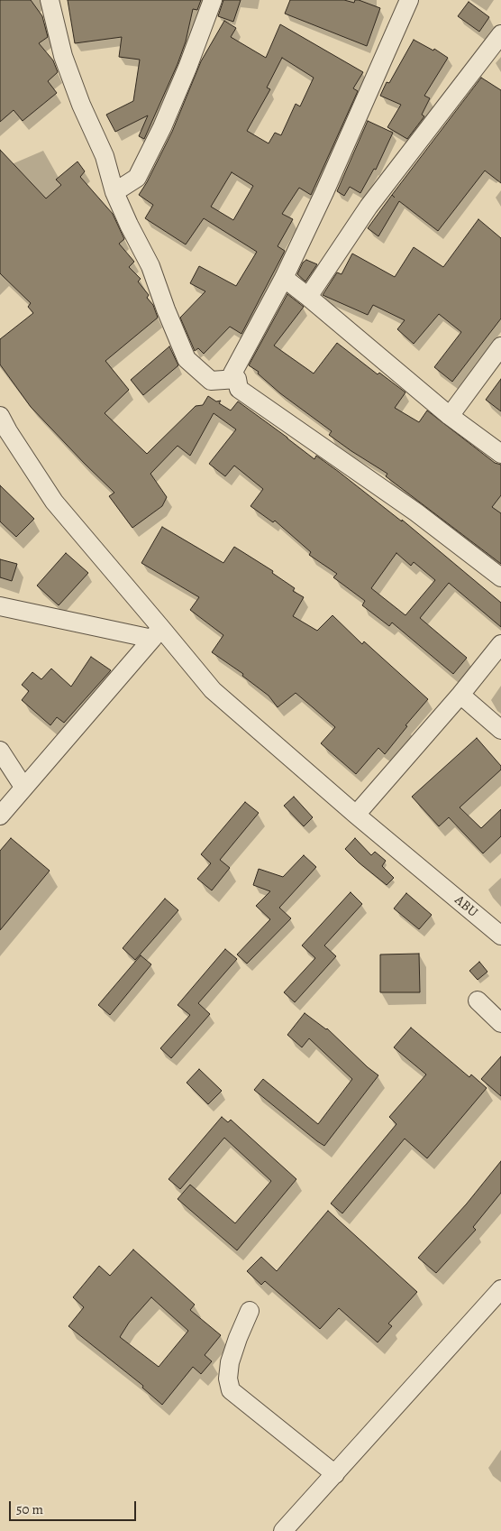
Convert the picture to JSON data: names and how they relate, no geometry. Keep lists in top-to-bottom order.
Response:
{
  "streets": {
    "street": ["ABU"]
  },
  "scale_bar": "50 m"
}
